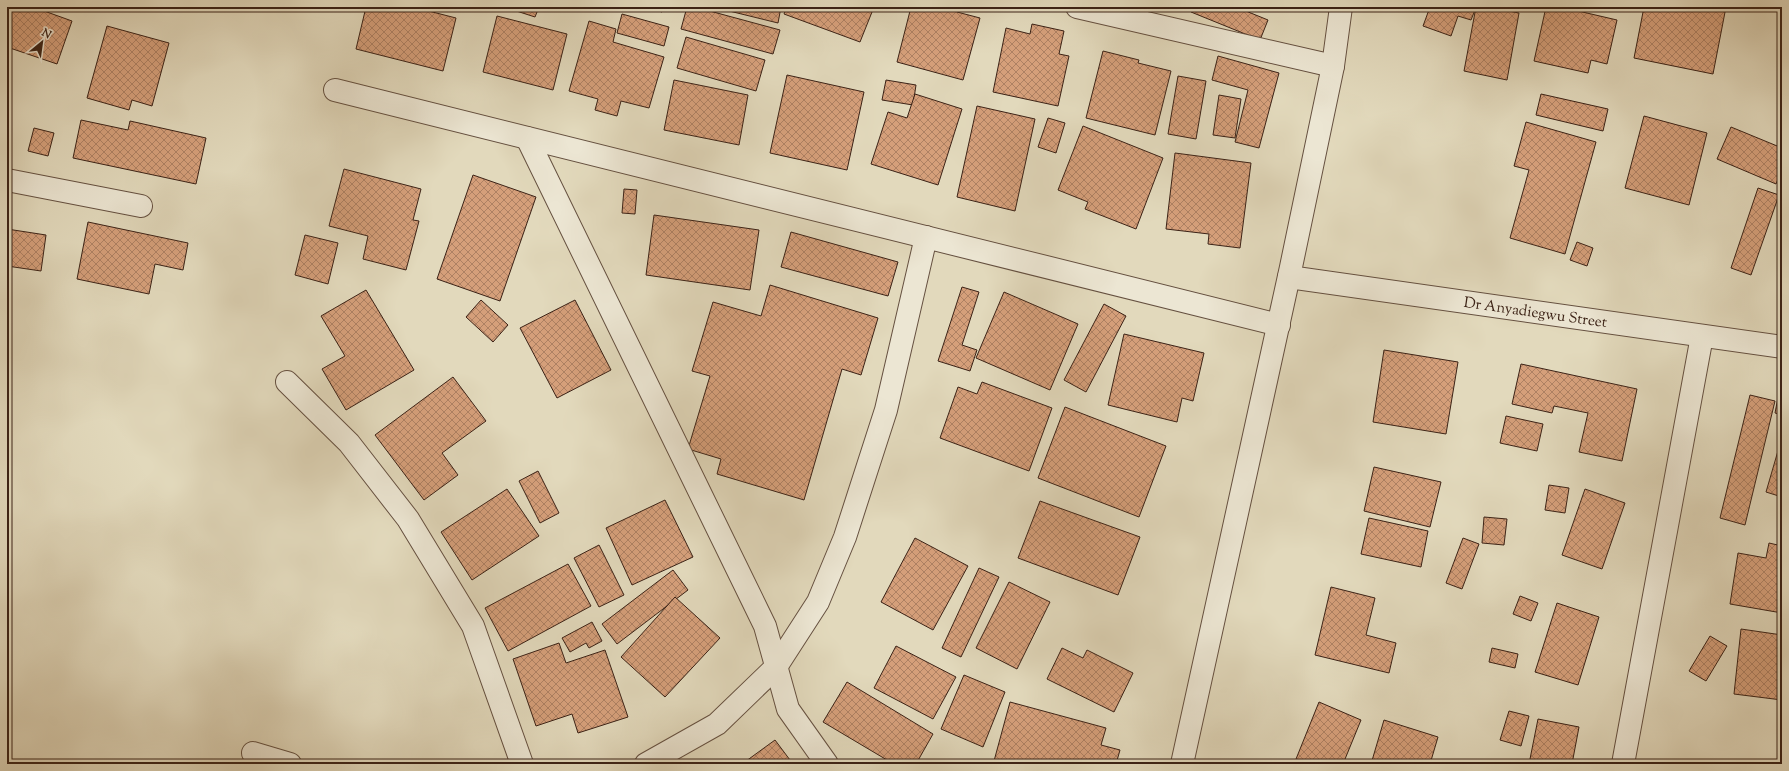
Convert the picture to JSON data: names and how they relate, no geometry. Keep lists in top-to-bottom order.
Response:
{
  "streets": {
    "street": ["Dr Anyadiegwu Street"]
  },
  "north": "top right"
}
